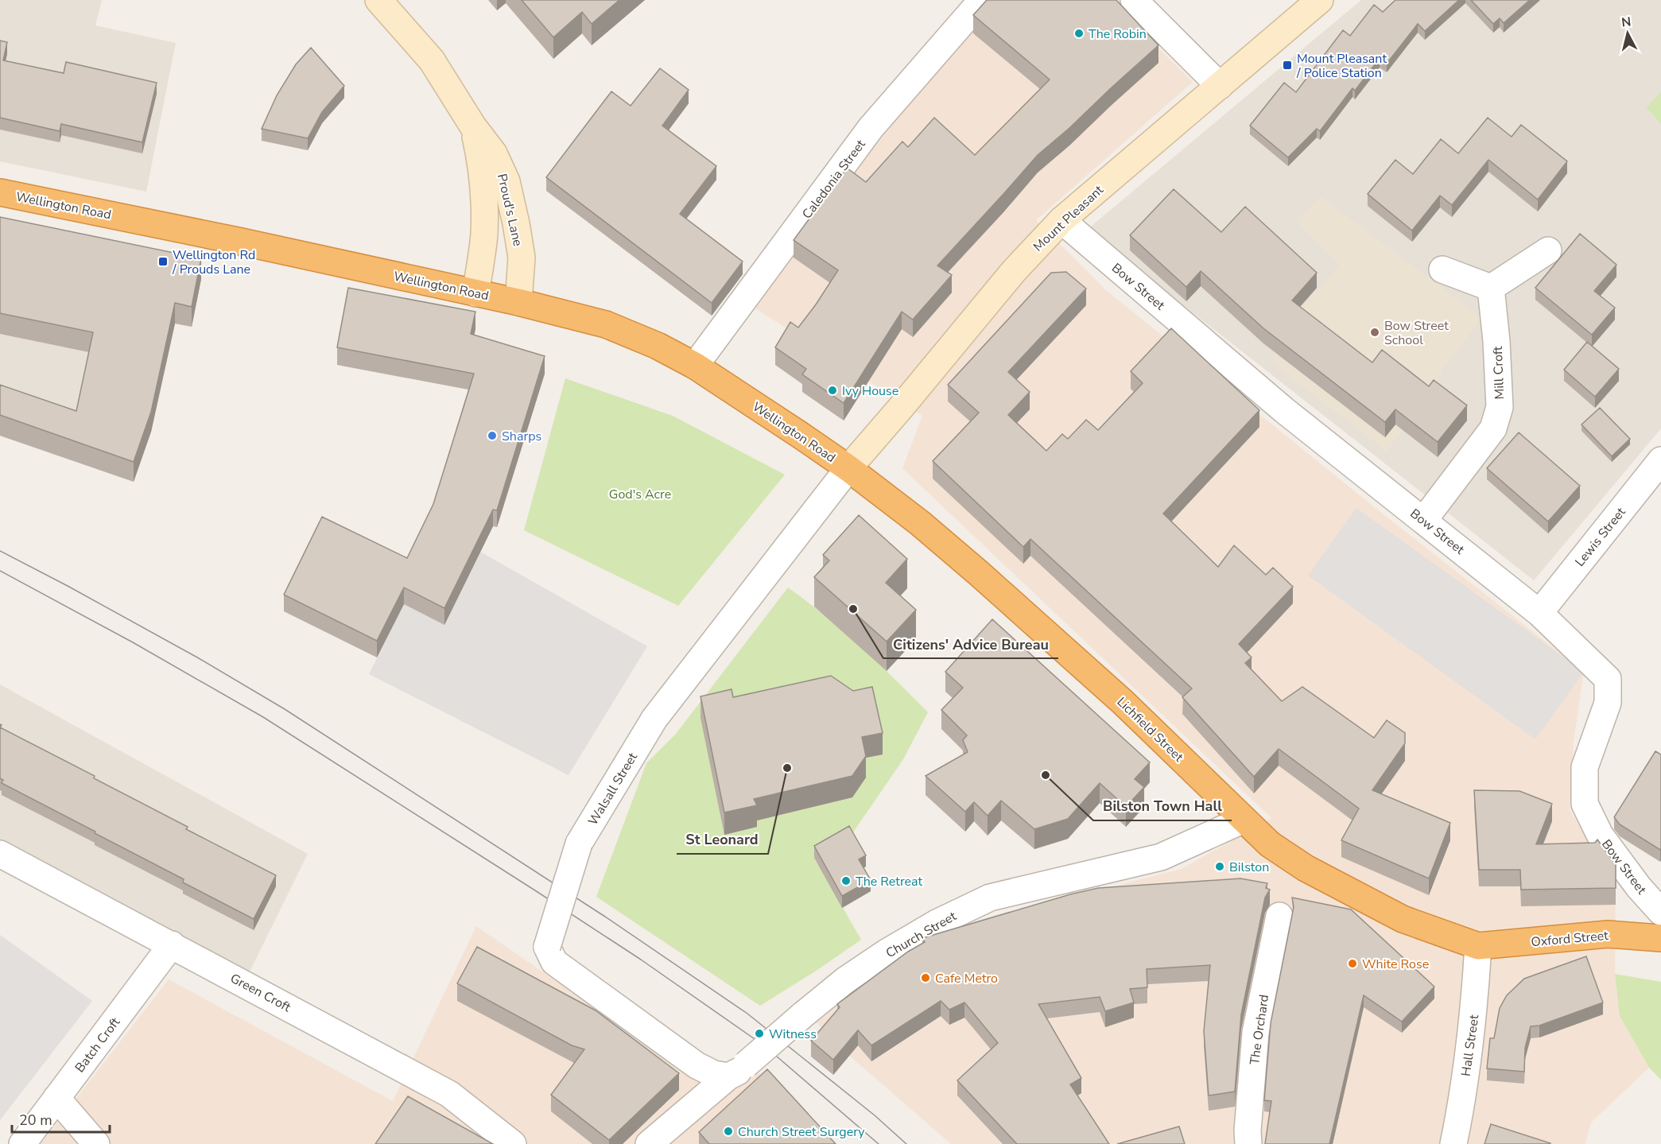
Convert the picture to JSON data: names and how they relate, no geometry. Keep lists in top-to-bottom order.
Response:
{
  "streets": {
    "highway": ["Wellington Road", "Lichfield Street", "Oxford Street"],
    "main road": ["Proud's Lane", "Mount Pleasant"],
    "street": [
      "Caledonia Street",
      "Bow Street",
      "Mill Croft",
      "Lewis Street",
      "Walsall Street",
      "Church Street",
      "Green Croft",
      "The Orchard",
      "Batch Croft",
      "Hall Street"
    ]
  },
  "crossings": [
    ["Caledonia Street", "Wellington Road"],
    ["Wellington Road", "Proud's Lane"],
    ["Wellington Road", "Mount Pleasant"],
    ["Wellington Road", "Lichfield Street"],
    ["Wellington Road", "Walsall Street"],
    ["Mount Pleasant", "Bow Street"],
    ["Mount Pleasant", "Lichfield Street"],
    ["Mount Pleasant", "Walsall Street"],
    ["Bow Street", "Mill Croft"],
    ["Bow Street", "Lewis Street"],
    ["Lichfield Street", "Walsall Street"],
    ["Lichfield Street", "Church Street"],
    ["Lichfield Street", "Oxford Street"],
    ["Lichfield Street", "Hall Street"],
    ["Walsall Street", "Church Street"],
    ["Oxford Street", "Hall Street"],
    ["Green Croft", "Batch Croft"]
  ],
  "parks": ["God's Acre"],
  "places": {
    "other": [
      "The Robin",
      "Bow Street School",
      "Ivy House",
      "Sharps",
      "Citizens' Advice Bureau",
      "St Leonard",
      "Bilston Town Hall",
      "Bilston",
      "The Retreat",
      "White Rose",
      "Cafe Metro",
      "Witness",
      "Church Street Surgery"
    ],
    "transit": ["Mount Pleasant / Police Station", "Wellington Rd / Prouds Lane"]
  },
  "scale_bar": "20 m",
  "north": "top"
}
